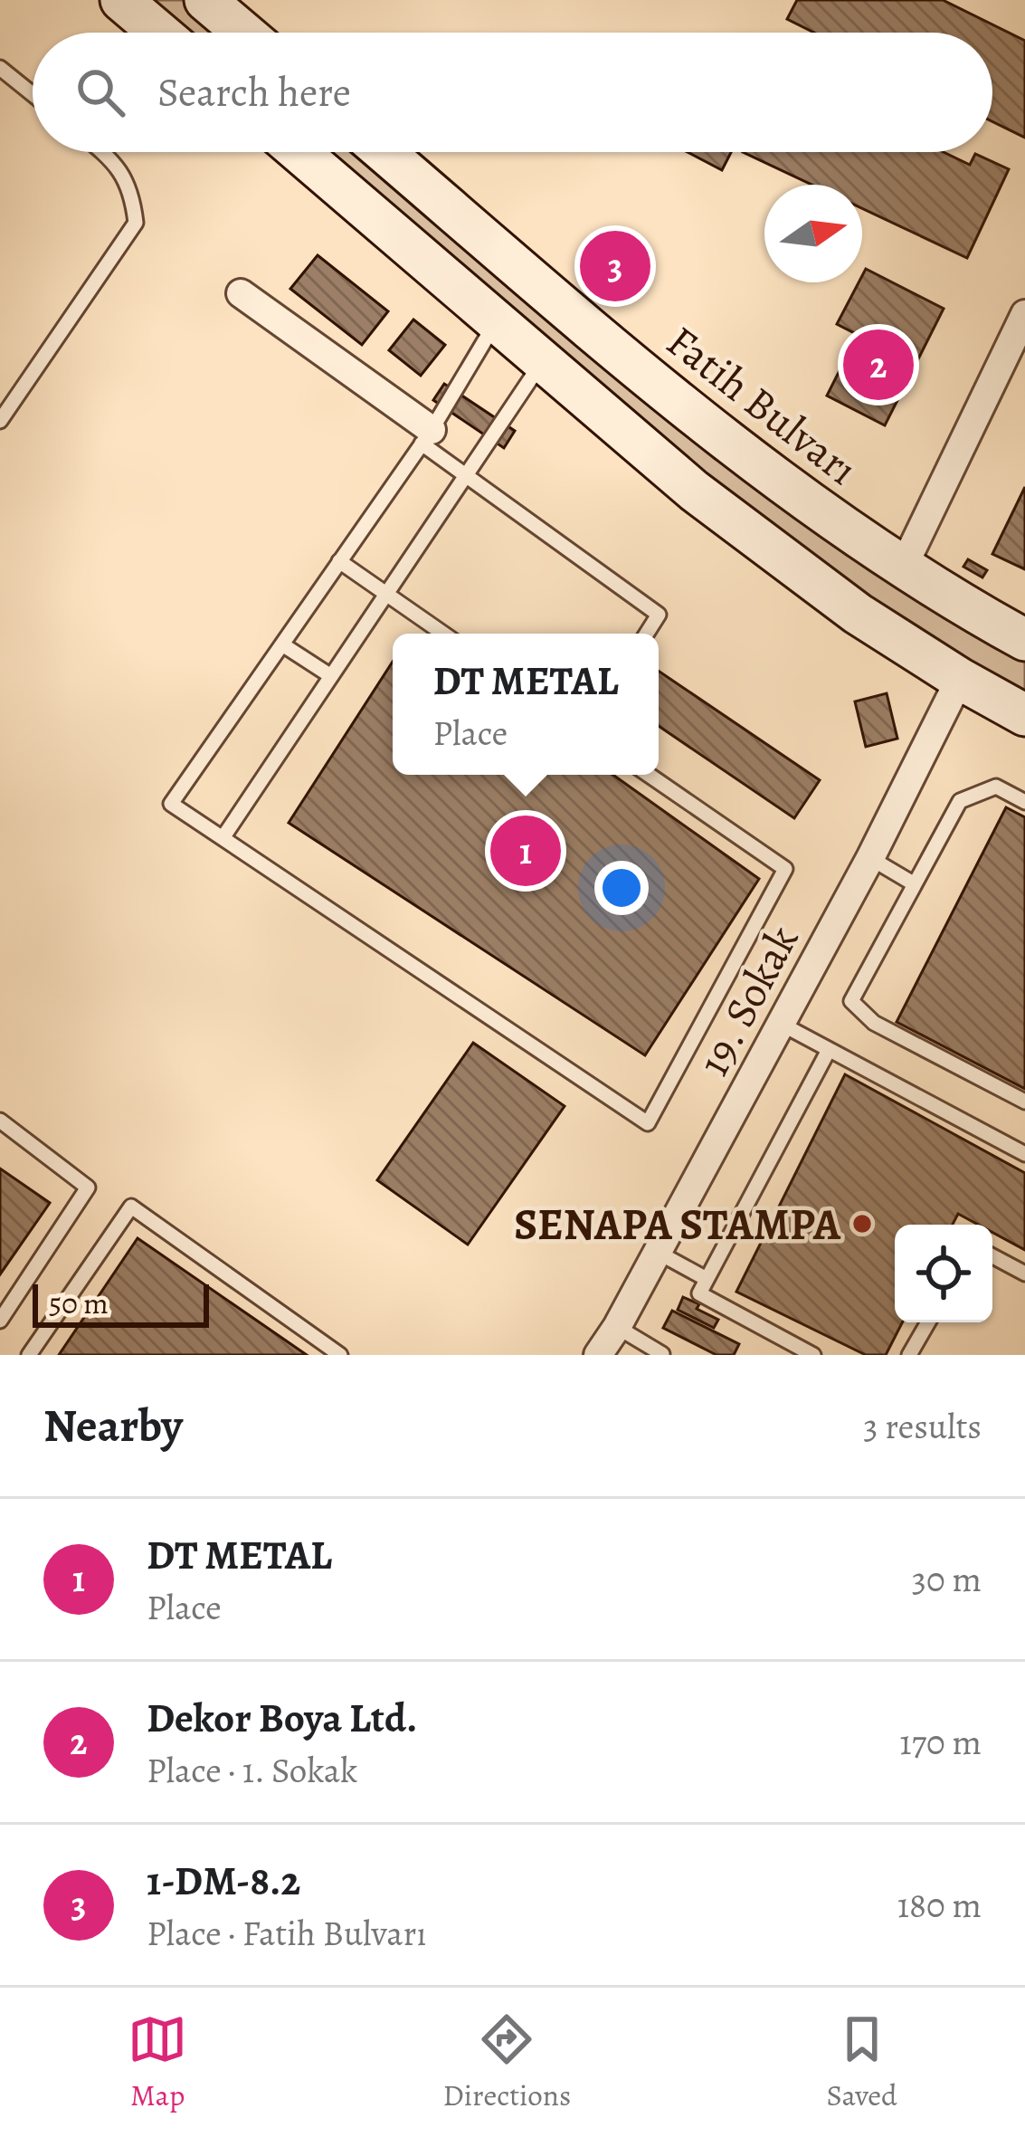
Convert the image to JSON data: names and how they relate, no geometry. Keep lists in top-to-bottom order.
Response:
{
  "streets": {
    "main road": ["Fatih Bulvarı"],
    "street": ["19. Sokak"]
  },
  "places": ["SENAPA STAMPA"],
  "scale_bar": "50 m",
  "north": "right",
  "page": {
    "search": "Search here",
    "pins": ["3", "2", "1"],
    "popup": ["DT METAL", "Place"],
    "scale": "50 m",
    "heading": ["Nearby", "3 results"],
    "list": [
      {
        "mark": "1",
        "name": "DT METAL",
        "note": "Place",
        "value": "30 m"
      },
      {
        "mark": "2",
        "name": "Dekor Boya Ltd.",
        "note": "Place · 1. Sokak",
        "value": "170 m"
      },
      {
        "mark": "3",
        "name": "1-DM-8.2",
        "note": "Place · Fatih Bulvarı",
        "value": "180 m"
      }
    ],
    "nav": ["Map", "Directions", "Saved"]
  }
}
